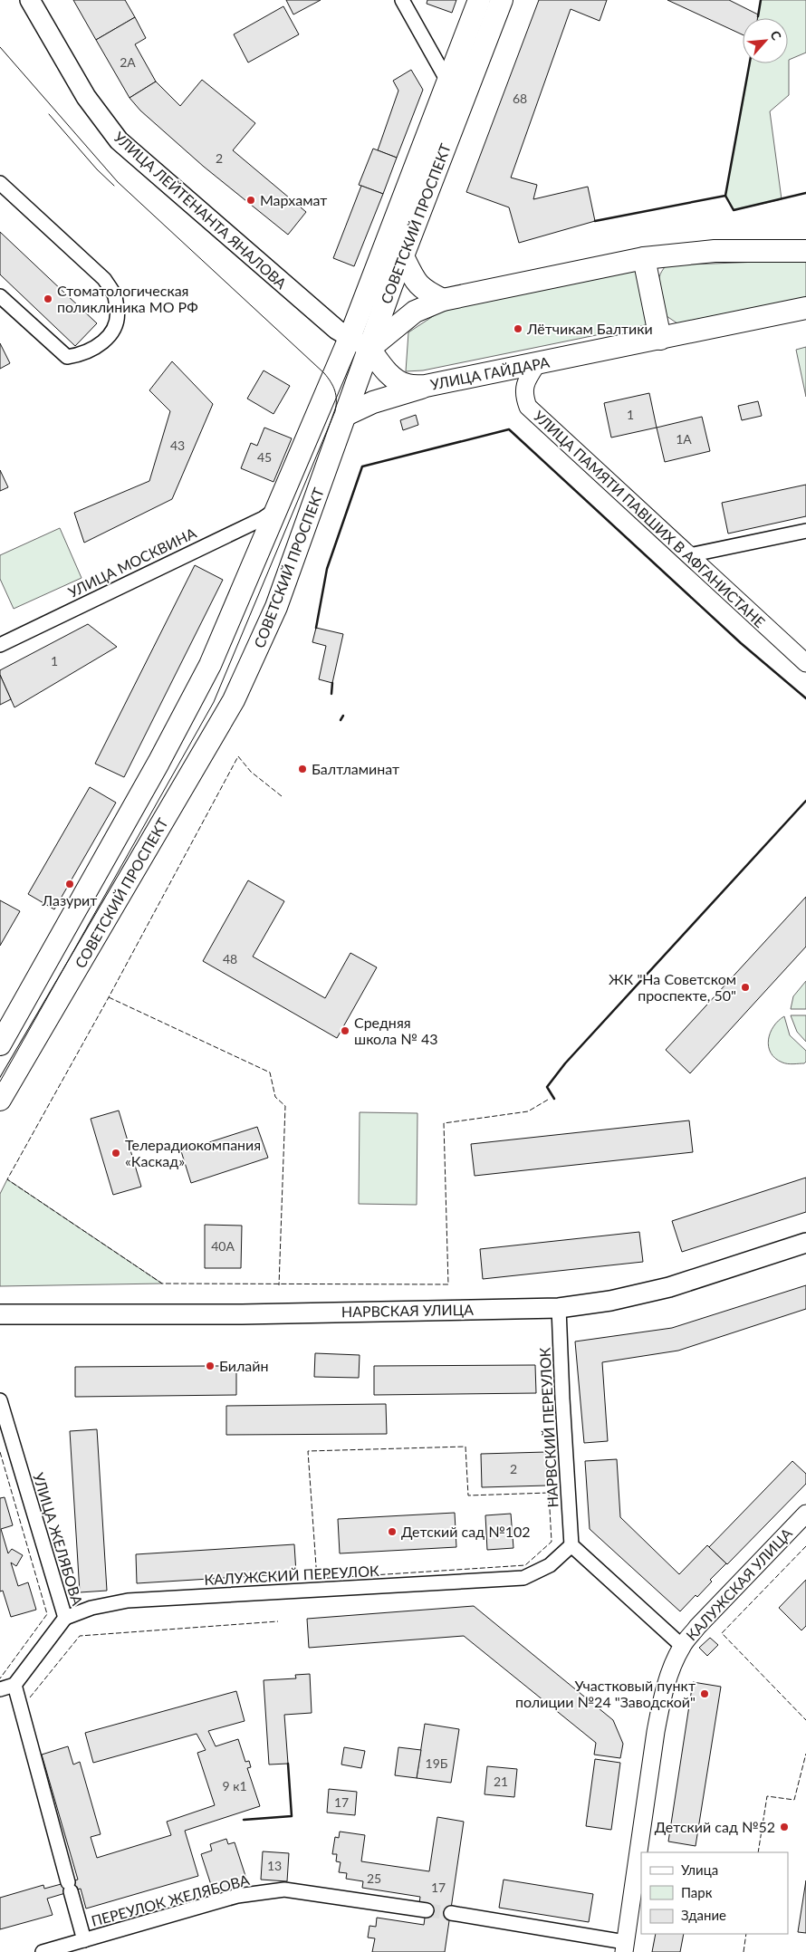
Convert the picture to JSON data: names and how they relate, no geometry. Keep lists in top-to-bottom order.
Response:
{
  "streets": {
    "main road": [
      "УЛИЦА ЛЕЙТЕНАНТА ЯНАЛОВА",
      "СОВЕТСКИЙ ПРОСПЕКТ",
      "УЛИЦА ГАЙДАРА",
      "НАРВСКАЯ УЛИЦА"
    ],
    "street": [
      "УЛИЦА ПАМЯТИ ПАВШИХ В АФГАНИСТАНЕ",
      "УЛИЦА МОСКВИНА",
      "НАРВСКИЙ ПЕРЕУЛОК",
      "УЛИЦА ЖЕЛЯБОВА",
      "КАЛУЖСКИЙ ПЕРЕУЛОК",
      "КАЛУЖСКАЯ УЛИЦА",
      "ПЕРЕУЛОК ЖЕЛЯБОВА"
    ]
  },
  "crossings": [
    ["УЛИЦА ЛЕЙТЕНАНТА ЯНАЛОВА", "СОВЕТСКИЙ ПРОСПЕКТ"],
    ["УЛИЦА ЛЕЙТЕНАНТА ЯНАЛОВА", "УЛИЦА ГАЙДАРА"],
    ["СОВЕТСКИЙ ПРОСПЕКТ", "УЛИЦА ГАЙДАРА"],
    ["СОВЕТСКИЙ ПРОСПЕКТ", "УЛИЦА МОСКВИНА"],
    ["УЛИЦА ГАЙДАРА", "УЛИЦА ПАМЯТИ ПАВШИХ В АФГАНИСТАНЕ"],
    ["НАРВСКАЯ УЛИЦА", "НАРВСКИЙ ПЕРЕУЛОК"],
    ["НАРВСКИЙ ПЕРЕУЛОК", "КАЛУЖСКИЙ ПЕРЕУЛОК"],
    ["УЛИЦА ЖЕЛЯБОВА", "КАЛУЖСКИЙ ПЕРЕУЛОК"],
    ["УЛИЦА ЖЕЛЯБОВА", "ПЕРЕУЛОК ЖЕЛЯБОВА"]
  ],
  "places": [
    "Мархамат",
    "Стоматологическая поликлиника МО РФ",
    "Лётчикам Балтики",
    "Балтламинат",
    "Лазурит",
    "ЖК \"На Советском проспекте, 50\"",
    "Средняя школа № 43",
    "Телерадиокомпания «Каскад»",
    "Билайн",
    "Детский сад №102",
    "Участковый пункт полиции №24 \"Заводской\"",
    "Детский сад №52"
  ],
  "house_numbers": [
    "2А",
    "68",
    "2",
    "1",
    "1А",
    "43",
    "45",
    "1",
    "48",
    "40А",
    "2",
    "19Б",
    "21",
    "9 к1",
    "17",
    "13",
    "25",
    "17"
  ],
  "legend": ["Улица", "Парк", "Здание"],
  "north": "top right"
}
